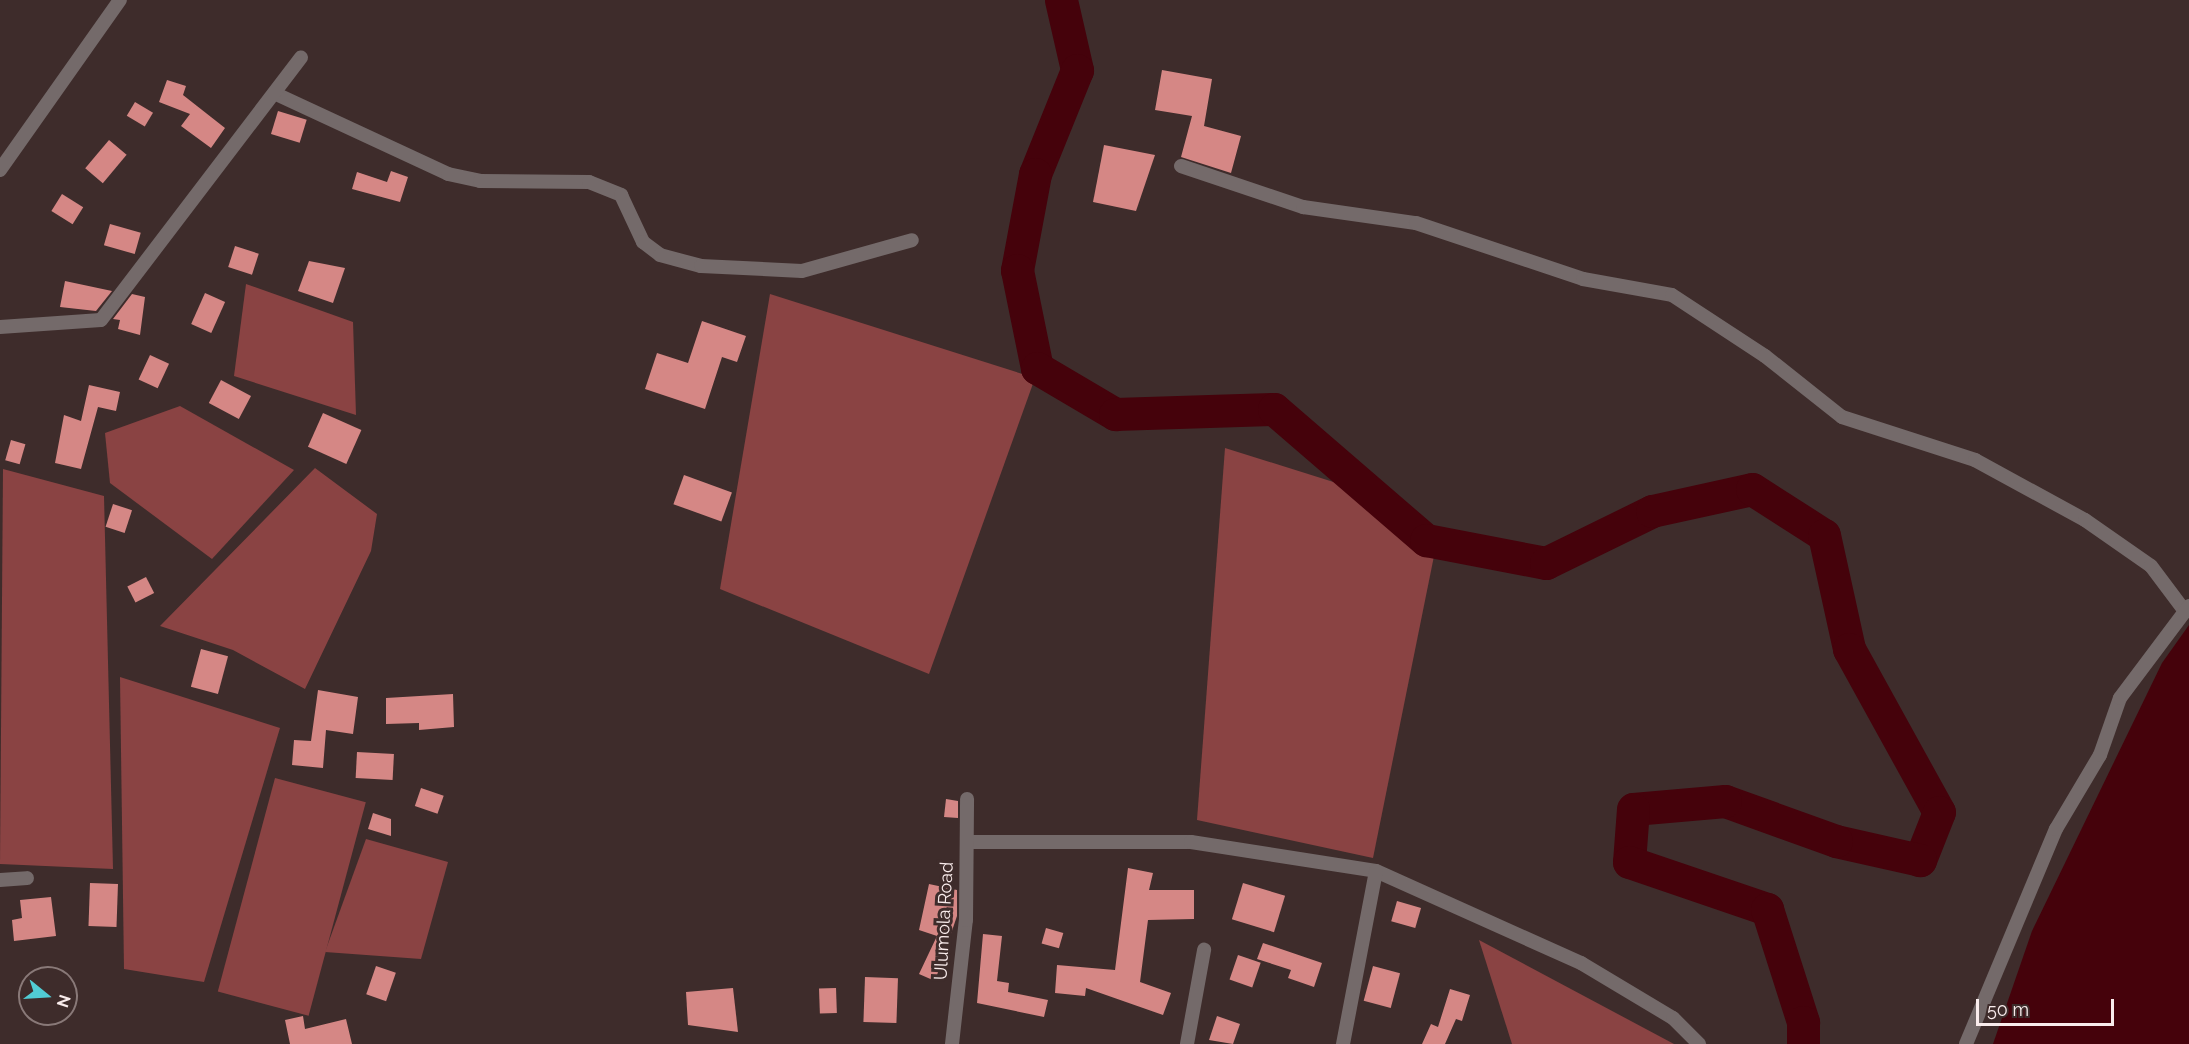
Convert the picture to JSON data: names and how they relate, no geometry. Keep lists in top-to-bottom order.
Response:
{
  "streets": {
    "street": ["Ulumola Road"]
  },
  "scale_bar": "50 m",
  "north": "right"
}
